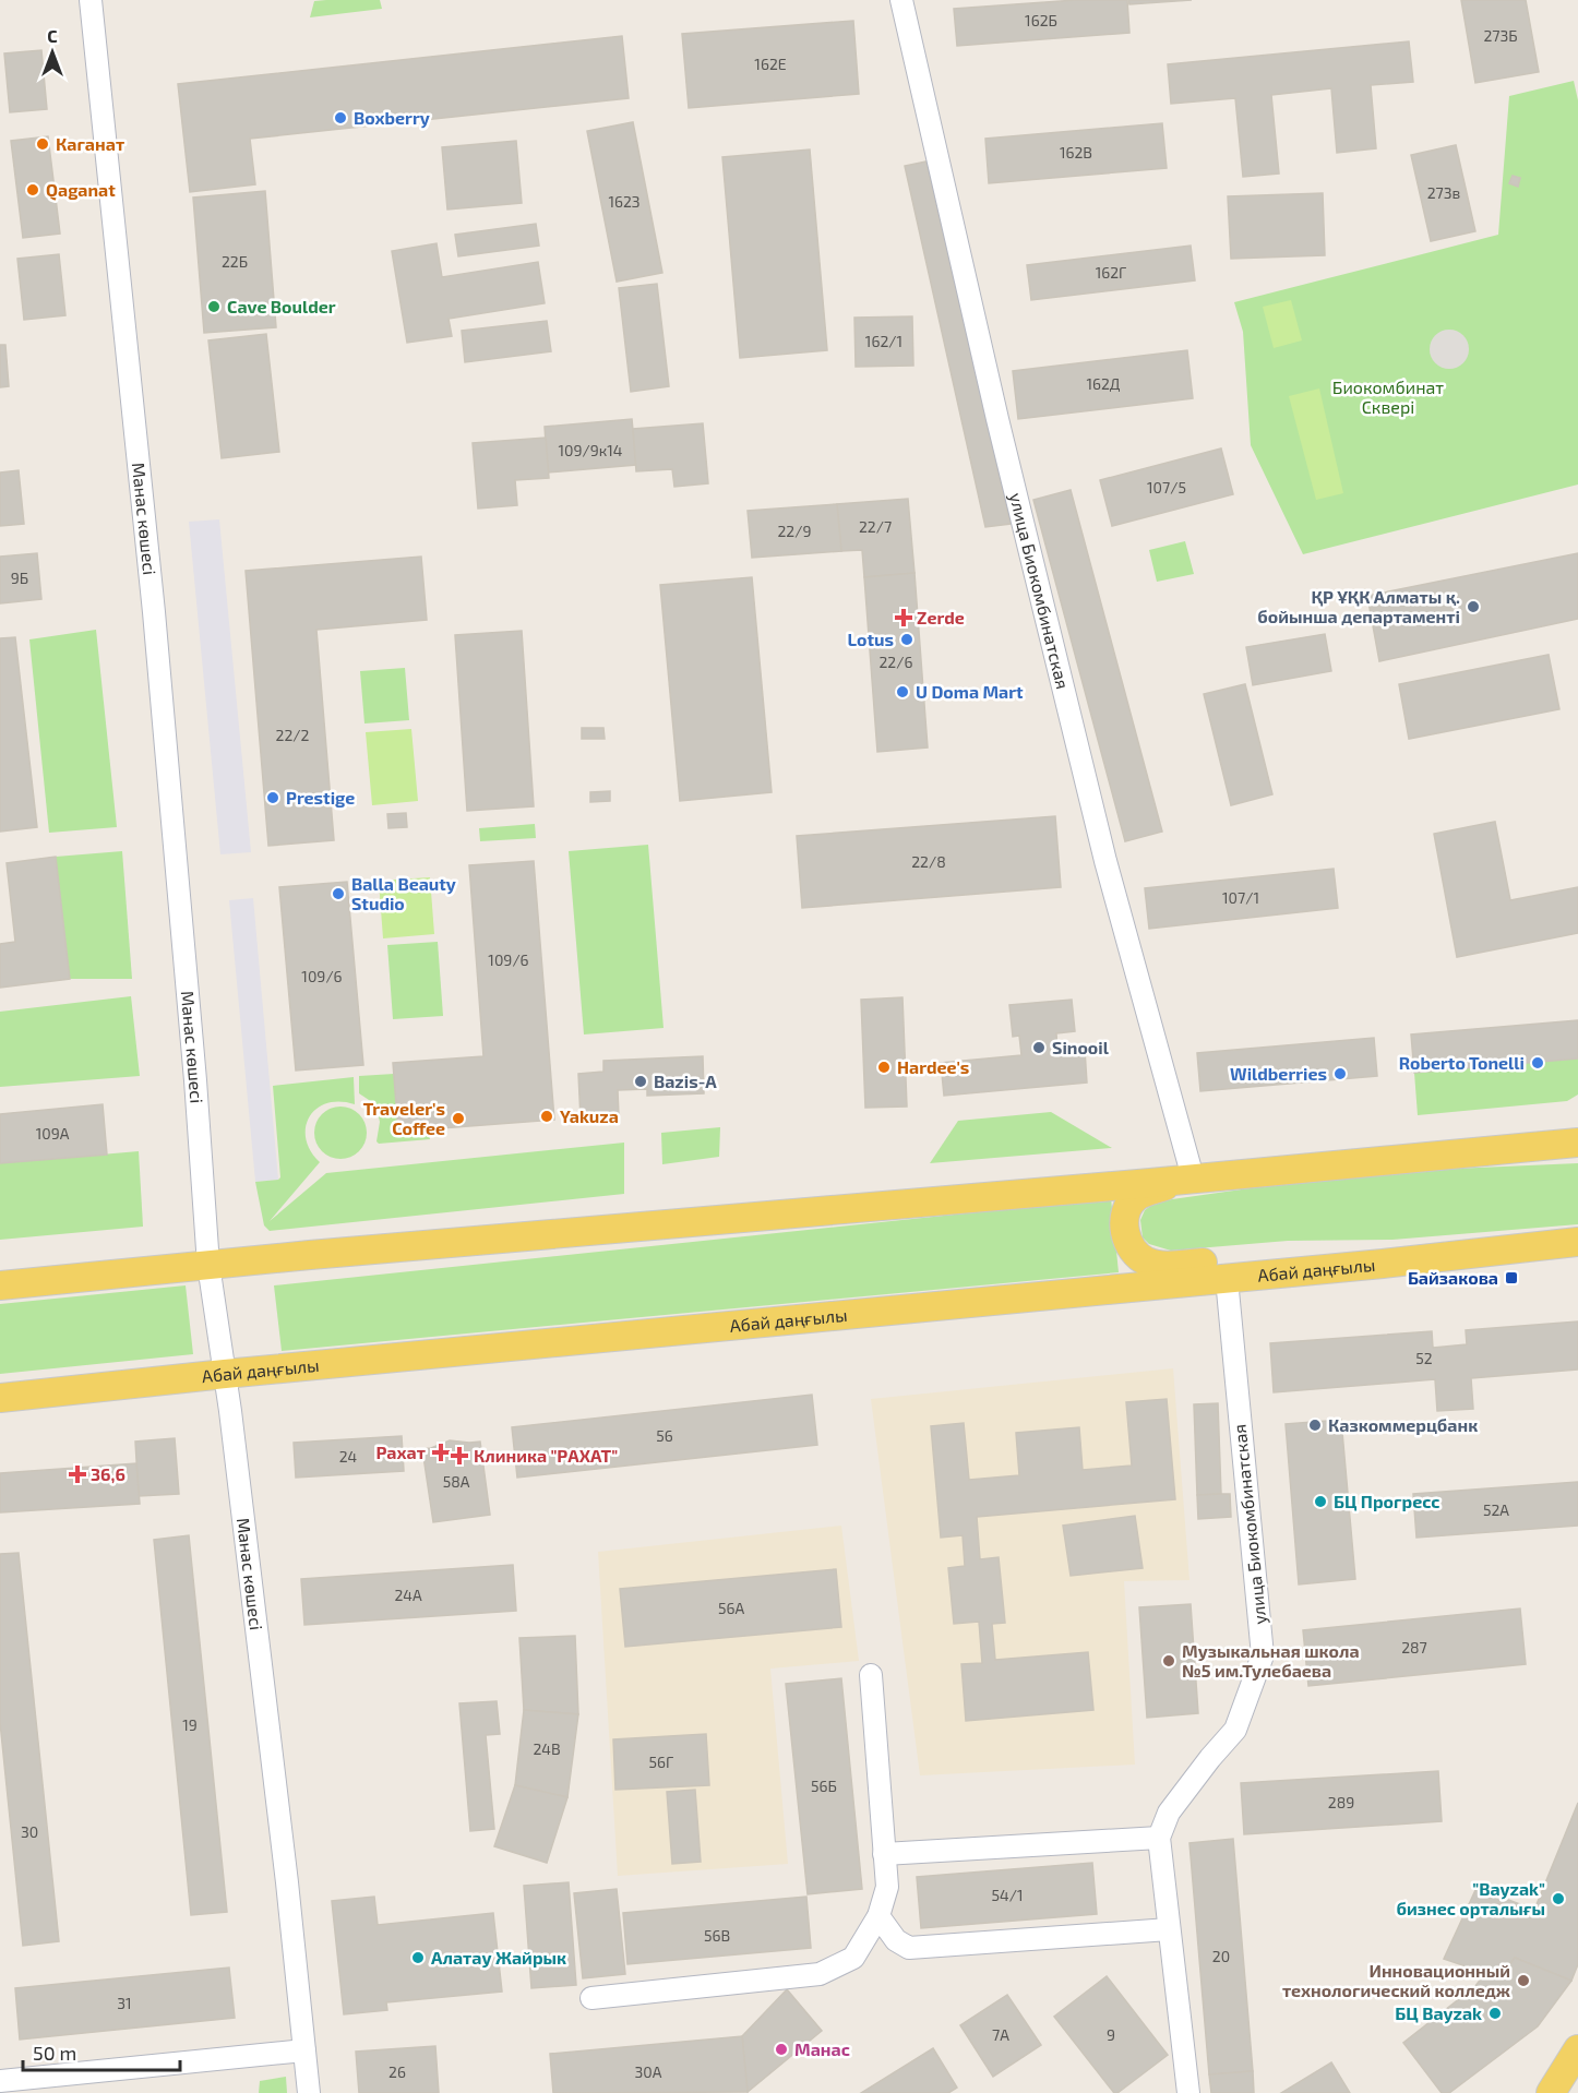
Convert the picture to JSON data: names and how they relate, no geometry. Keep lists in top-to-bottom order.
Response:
{
  "streets": {
    "main road": ["Абай даңғылы"],
    "street": ["Манас көшесі", "улица Биокомбинатская"]
  },
  "crossings": [
    ["Манас көшесі", "Абай даңғылы"],
    ["улица Биокомбинатская", "Абай даңғылы"]
  ],
  "parks": ["Биокомбинат Сквері"],
  "places": {
    "other": [
      "Boxberry",
      "Каганат",
      "Qaganat",
      "Cave Boulder",
      "ҚР ҰҚК Алматы қ. бойынша департаменті",
      "Lotus",
      "U Doma Mart",
      "Prestige",
      "Balla Beauty Studio",
      "Sinooil",
      "Roberto Tonelli",
      "Hardee's",
      "Wildberries",
      "Bazis-A",
      "Yakuza",
      "Traveler's Coffee",
      "Казкоммерцбанк",
      "БЦ Прогресс",
      "Музыкальная школа №5 им.Тулебаева",
      "\"Bayzak\" бизнес орталығы",
      "Алатау Жайрык",
      "Инновационный технологический колледж",
      "БЦ Bayzak",
      "Манас"
    ],
    "health": [
      "Zerde",
      "Рахат",
      "Клиника \"РАХАТ\"",
      "36,6"
    ],
    "transit": ["Байзакова"]
  },
  "house_numbers": [
    "162Б",
    "273Б",
    "162Е",
    "162В",
    "273в",
    "162З",
    "22Б",
    "162Г",
    "162/1",
    "162Д",
    "109/9к14",
    "107/5",
    "22/7",
    "22/9",
    "9Б",
    "22/6",
    "22/2",
    "22/8",
    "107/1",
    "109/6",
    "109/6",
    "109А",
    "52",
    "56",
    "24",
    "58А",
    "52А",
    "24А",
    "56А",
    "287",
    "19",
    "24В",
    "56Г",
    "56Б",
    "289",
    "30",
    "54/1",
    "56В",
    "20",
    "31",
    "7А",
    "9",
    "26",
    "30А"
  ],
  "scale_bar": "50 m",
  "north": "top"
}
